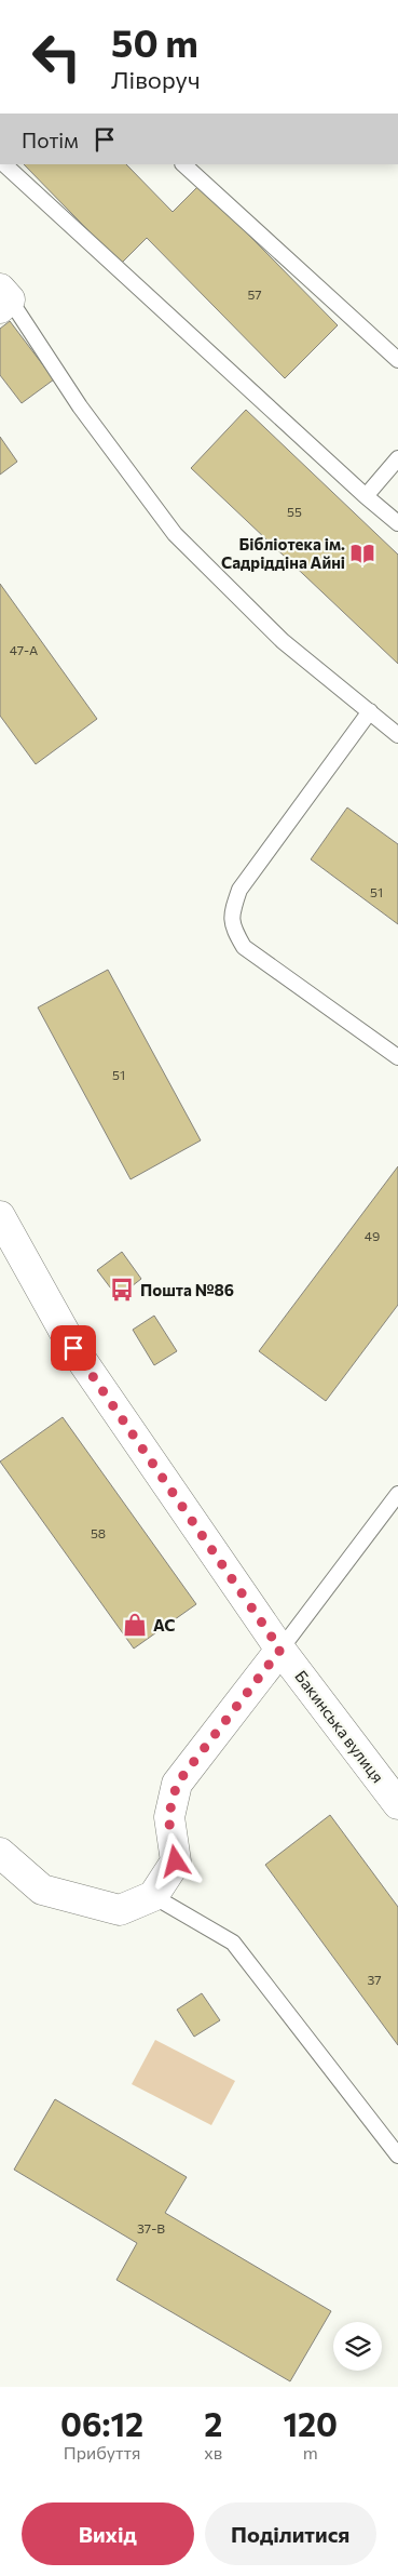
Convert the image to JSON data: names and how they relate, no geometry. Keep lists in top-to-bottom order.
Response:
{
  "streets": {
    "street": ["Бакинська вулиця"]
  },
  "places": {
    "library": ["Бібліотека ім. Садріддіна Айні"],
    "bus stop": ["Пошта №86"],
    "shop": ["АС"]
  },
  "house_numbers": [
    "57",
    "55",
    "47-А",
    "51",
    "51",
    "49",
    "58",
    "37",
    "37-В"
  ],
  "page": {
    "turn": ["50 m", "Ліворуч"],
    "then": "Потім",
    "eta": [
      "06:12",
      "Прибуття",
      "2",
      "хв",
      "120",
      "m"
    ],
    "buttons": ["Вихід", "Поділитися"]
  }
}
